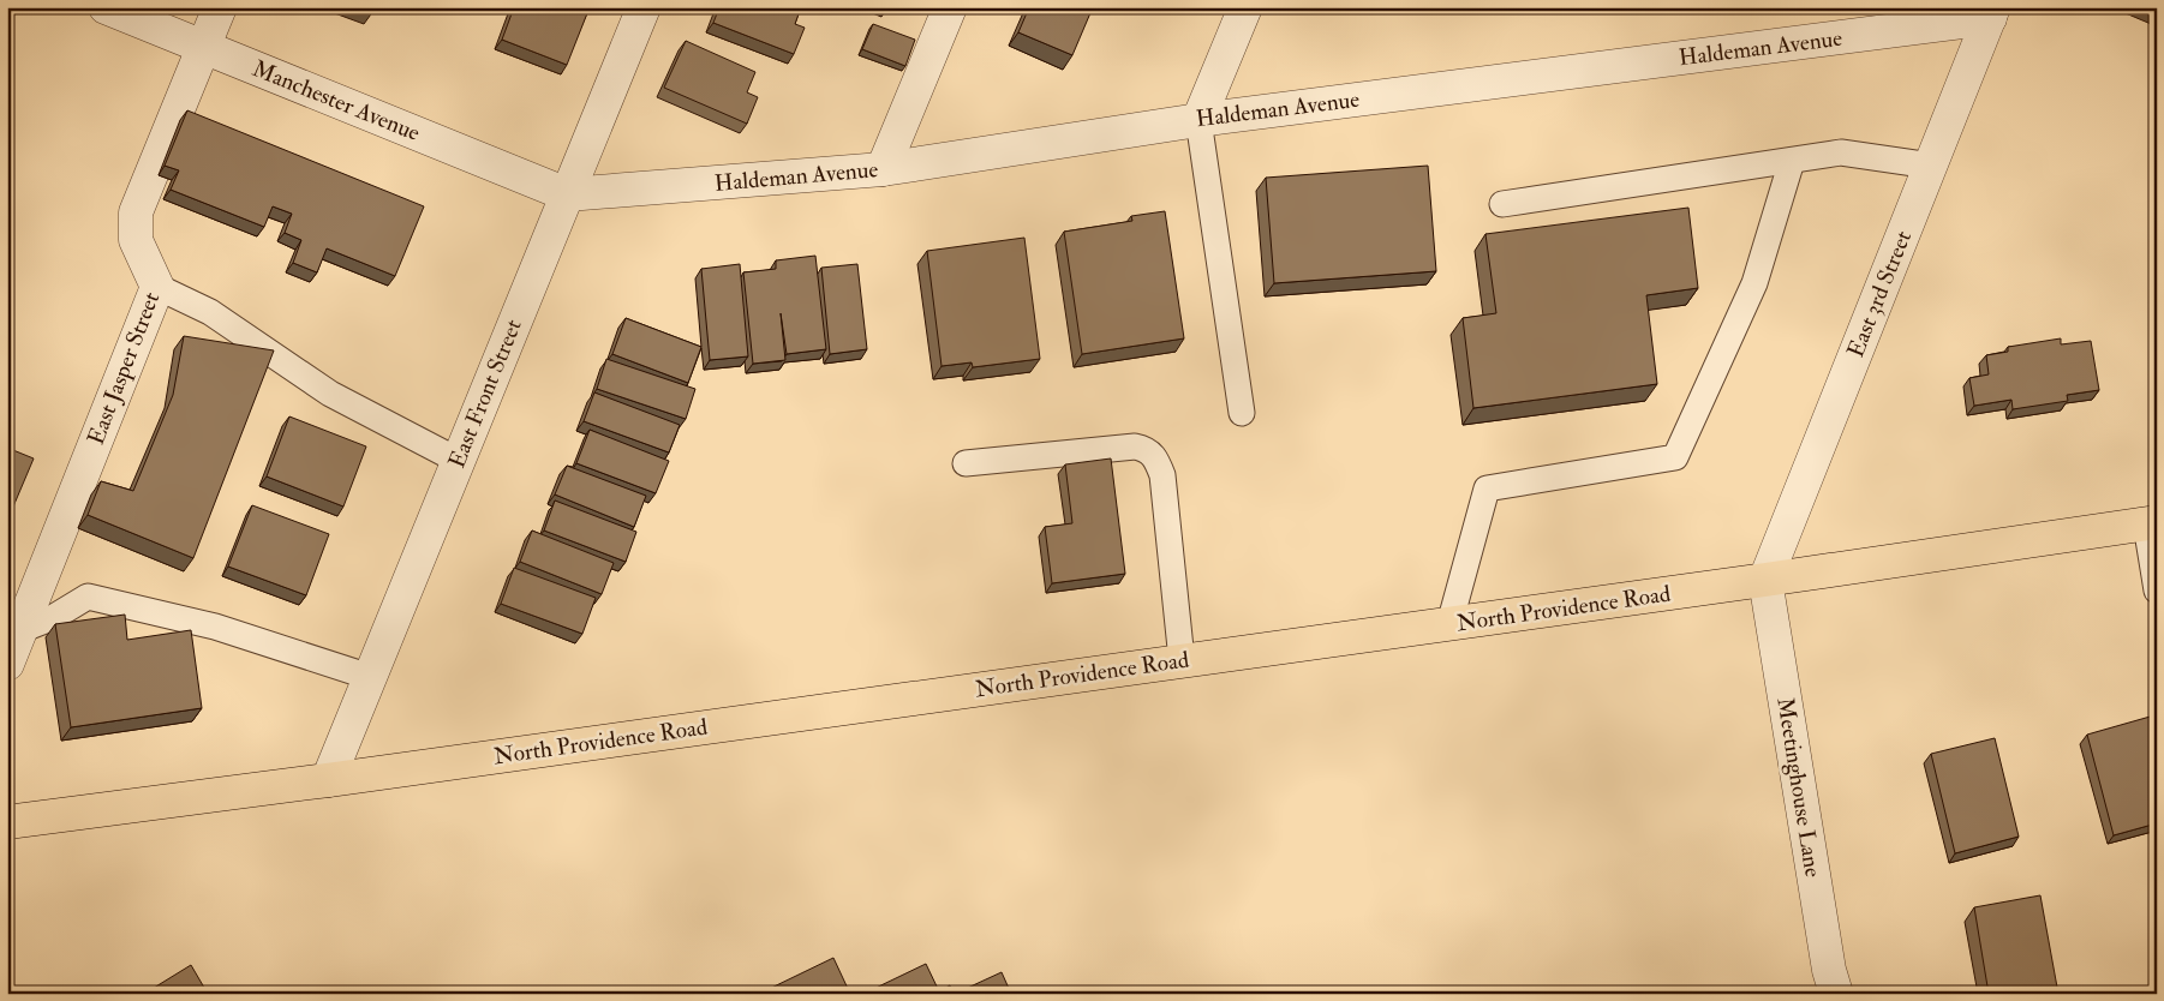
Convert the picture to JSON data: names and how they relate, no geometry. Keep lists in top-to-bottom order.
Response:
{
  "streets": {
    "main road": ["North Providence Road"],
    "street": [
      "Haldeman Avenue",
      "Manchester Avenue",
      "East 3rd Street",
      "East Jasper Street",
      "East Front Street",
      "Meetinghouse Lane"
    ]
  },
  "crossings": [
    ["Haldeman Avenue", "Manchester Avenue"],
    ["Haldeman Avenue", "East 3rd Street"],
    ["Haldeman Avenue", "East Front Street"],
    ["Manchester Avenue", "East Jasper Street"],
    ["Manchester Avenue", "East Front Street"],
    ["East 3rd Street", "North Providence Road"],
    ["East 3rd Street", "Meetinghouse Lane"],
    ["East Front Street", "North Providence Road"],
    ["North Providence Road", "Meetinghouse Lane"]
  ]
}
